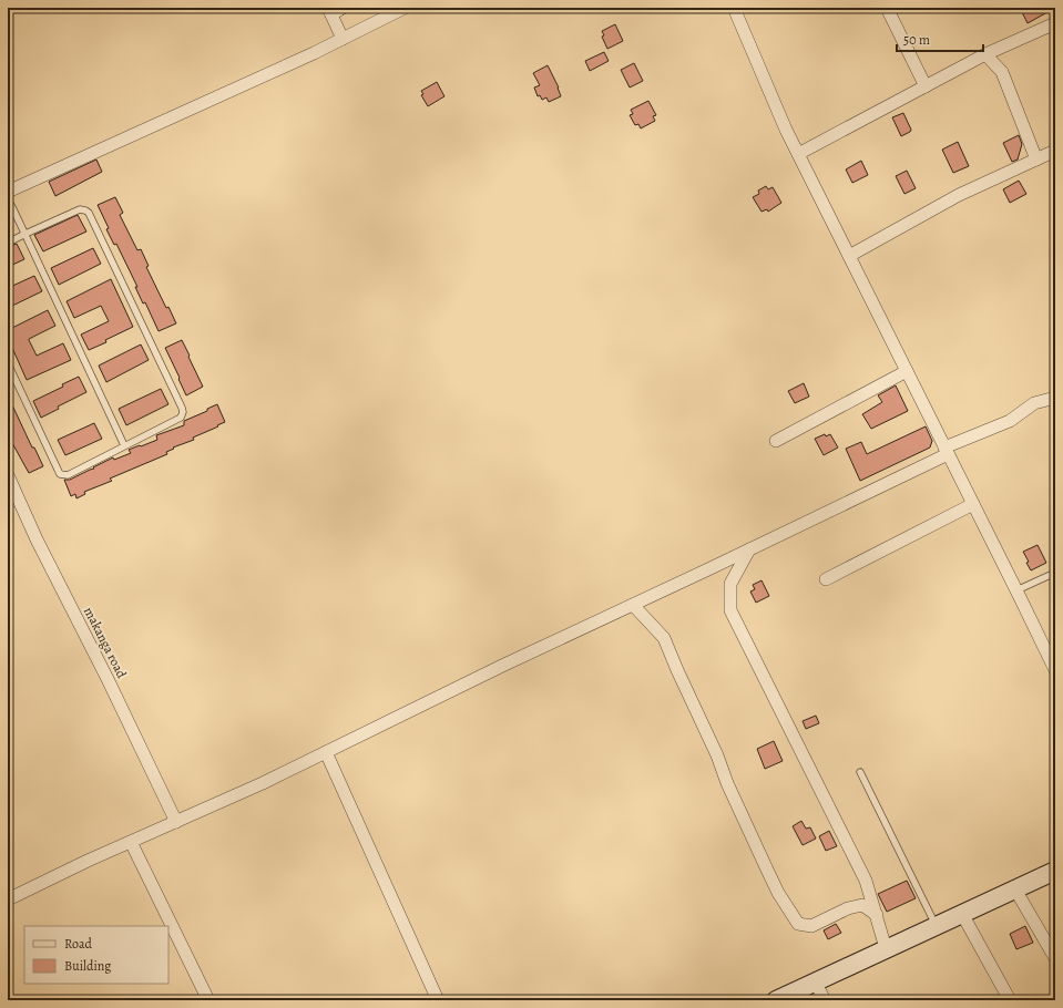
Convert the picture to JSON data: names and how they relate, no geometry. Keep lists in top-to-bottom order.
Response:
{
  "streets": {
    "street": ["makanga road"]
  },
  "legend": ["Road", "Building"],
  "scale_bar": "50 m"
}
